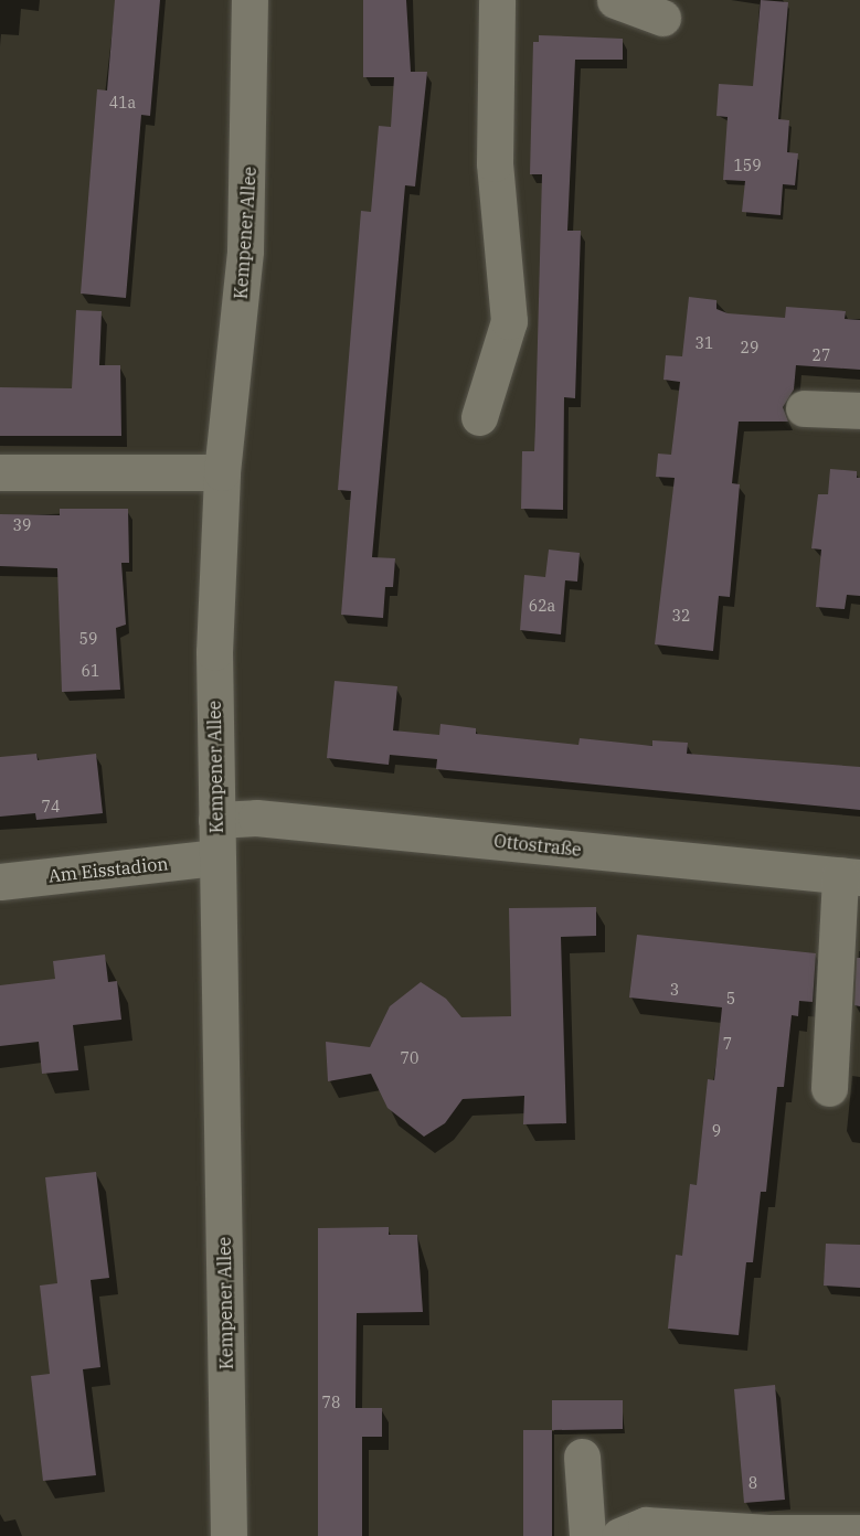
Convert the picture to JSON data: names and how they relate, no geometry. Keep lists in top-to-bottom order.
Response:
{
  "streets": {
    "street": ["Kempener Allee", "Ottostraße", "Am Eisstadion"]
  },
  "crossings": [
    ["Kempener Allee", "Ottostraße"],
    ["Kempener Allee", "Am Eisstadion"]
  ],
  "house_numbers": [
    "41a",
    "159",
    "31",
    "29",
    "27",
    "39",
    "62a",
    "32",
    "59",
    "61",
    "74",
    "3",
    "5",
    "7",
    "70",
    "9",
    "78",
    "8"
  ]
}
